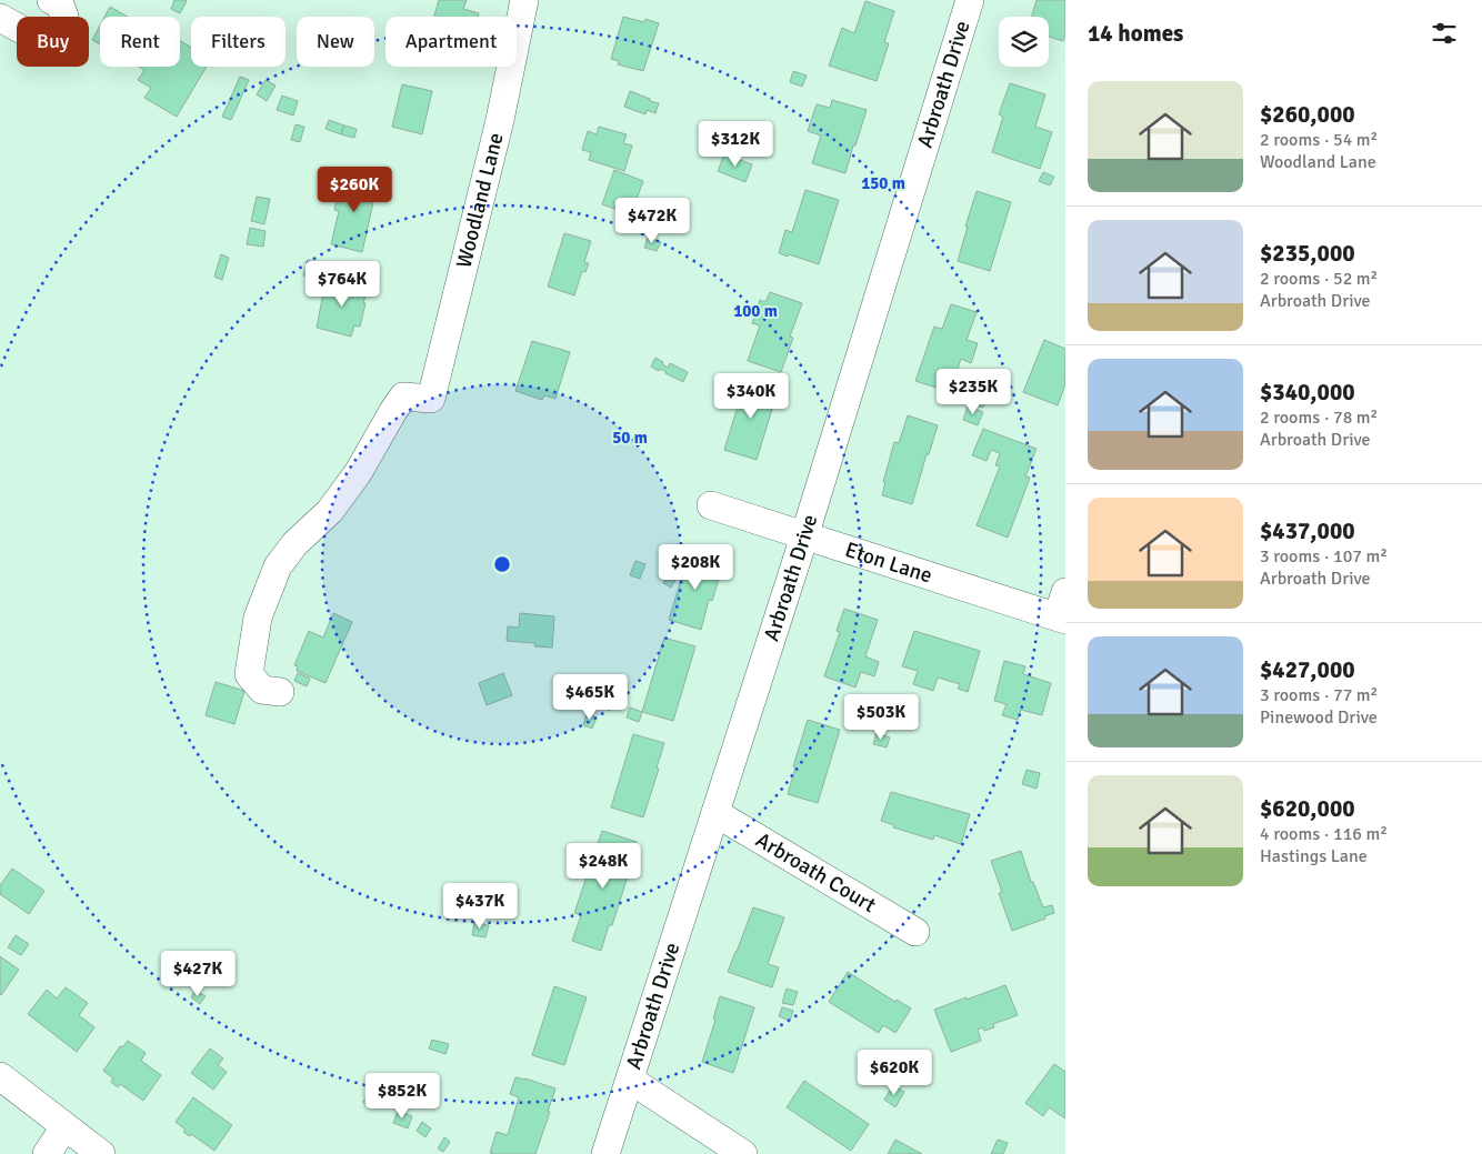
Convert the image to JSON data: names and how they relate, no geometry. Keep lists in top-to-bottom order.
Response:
{
  "streets": {
    "street": [
      "Arbroath Drive",
      "Woodland Lane",
      "Eton Lane",
      "Arbroath Court"
    ]
  },
  "crossings": [
    ["Arbroath Drive", "Eton Lane"],
    ["Arbroath Drive", "Arbroath Court"]
  ],
  "page": {
    "heading": "14 homes",
    "chip": [
      "Buy",
      "Rent",
      "Filters",
      "New",
      "Apartment"
    ],
    "list": [
      {
        "name": "$260,000",
        "note": "2 rooms · 54 m² · Woodland Lane"
      },
      {
        "name": "$235,000",
        "note": "2 rooms · 52 m² · Arbroath Drive"
      },
      {
        "name": "$340,000",
        "note": "2 rooms · 78 m² · Arbroath Drive"
      },
      {
        "name": "$437,000",
        "note": "3 rooms · 107 m² · Arbroath Drive"
      },
      {
        "name": "$427,000",
        "note": "3 rooms · 77 m² · Pinewood Drive"
      },
      {
        "name": "$620,000",
        "note": "4 rooms · 116 m² · Hastings Lane"
      }
    ],
    "price": [
      "$312K",
      "$260K",
      "$472K",
      "$764K",
      "$235K",
      "$340K",
      "$208K",
      "$465K",
      "$503K",
      "$248K",
      "$437K",
      "$427K",
      "$620K",
      "$852K"
    ]
  },
  "rings": ["150 m", "100 m", "50 m"]
}
